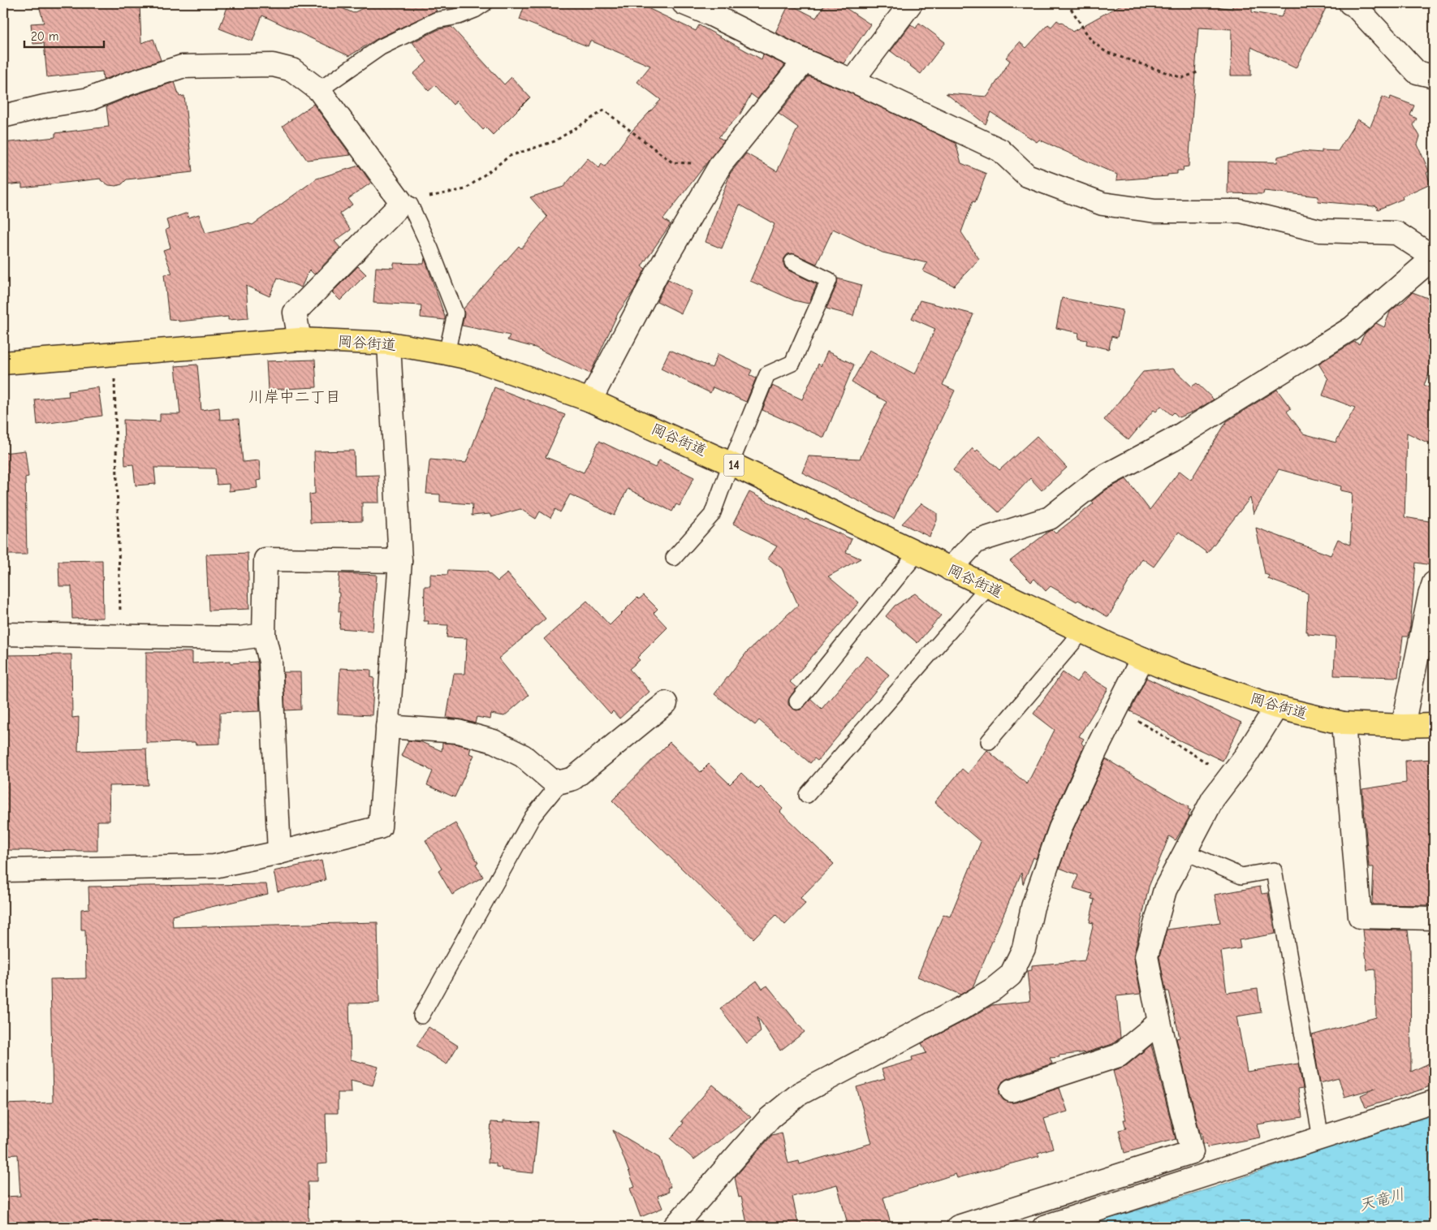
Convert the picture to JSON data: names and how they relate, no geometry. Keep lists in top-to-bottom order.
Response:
{
  "streets": {
    "main road": ["岡谷街道", "14"]
  },
  "districts": ["川岸中二丁目"],
  "water": ["天竜川"],
  "scale_bar": "20 m"
}
